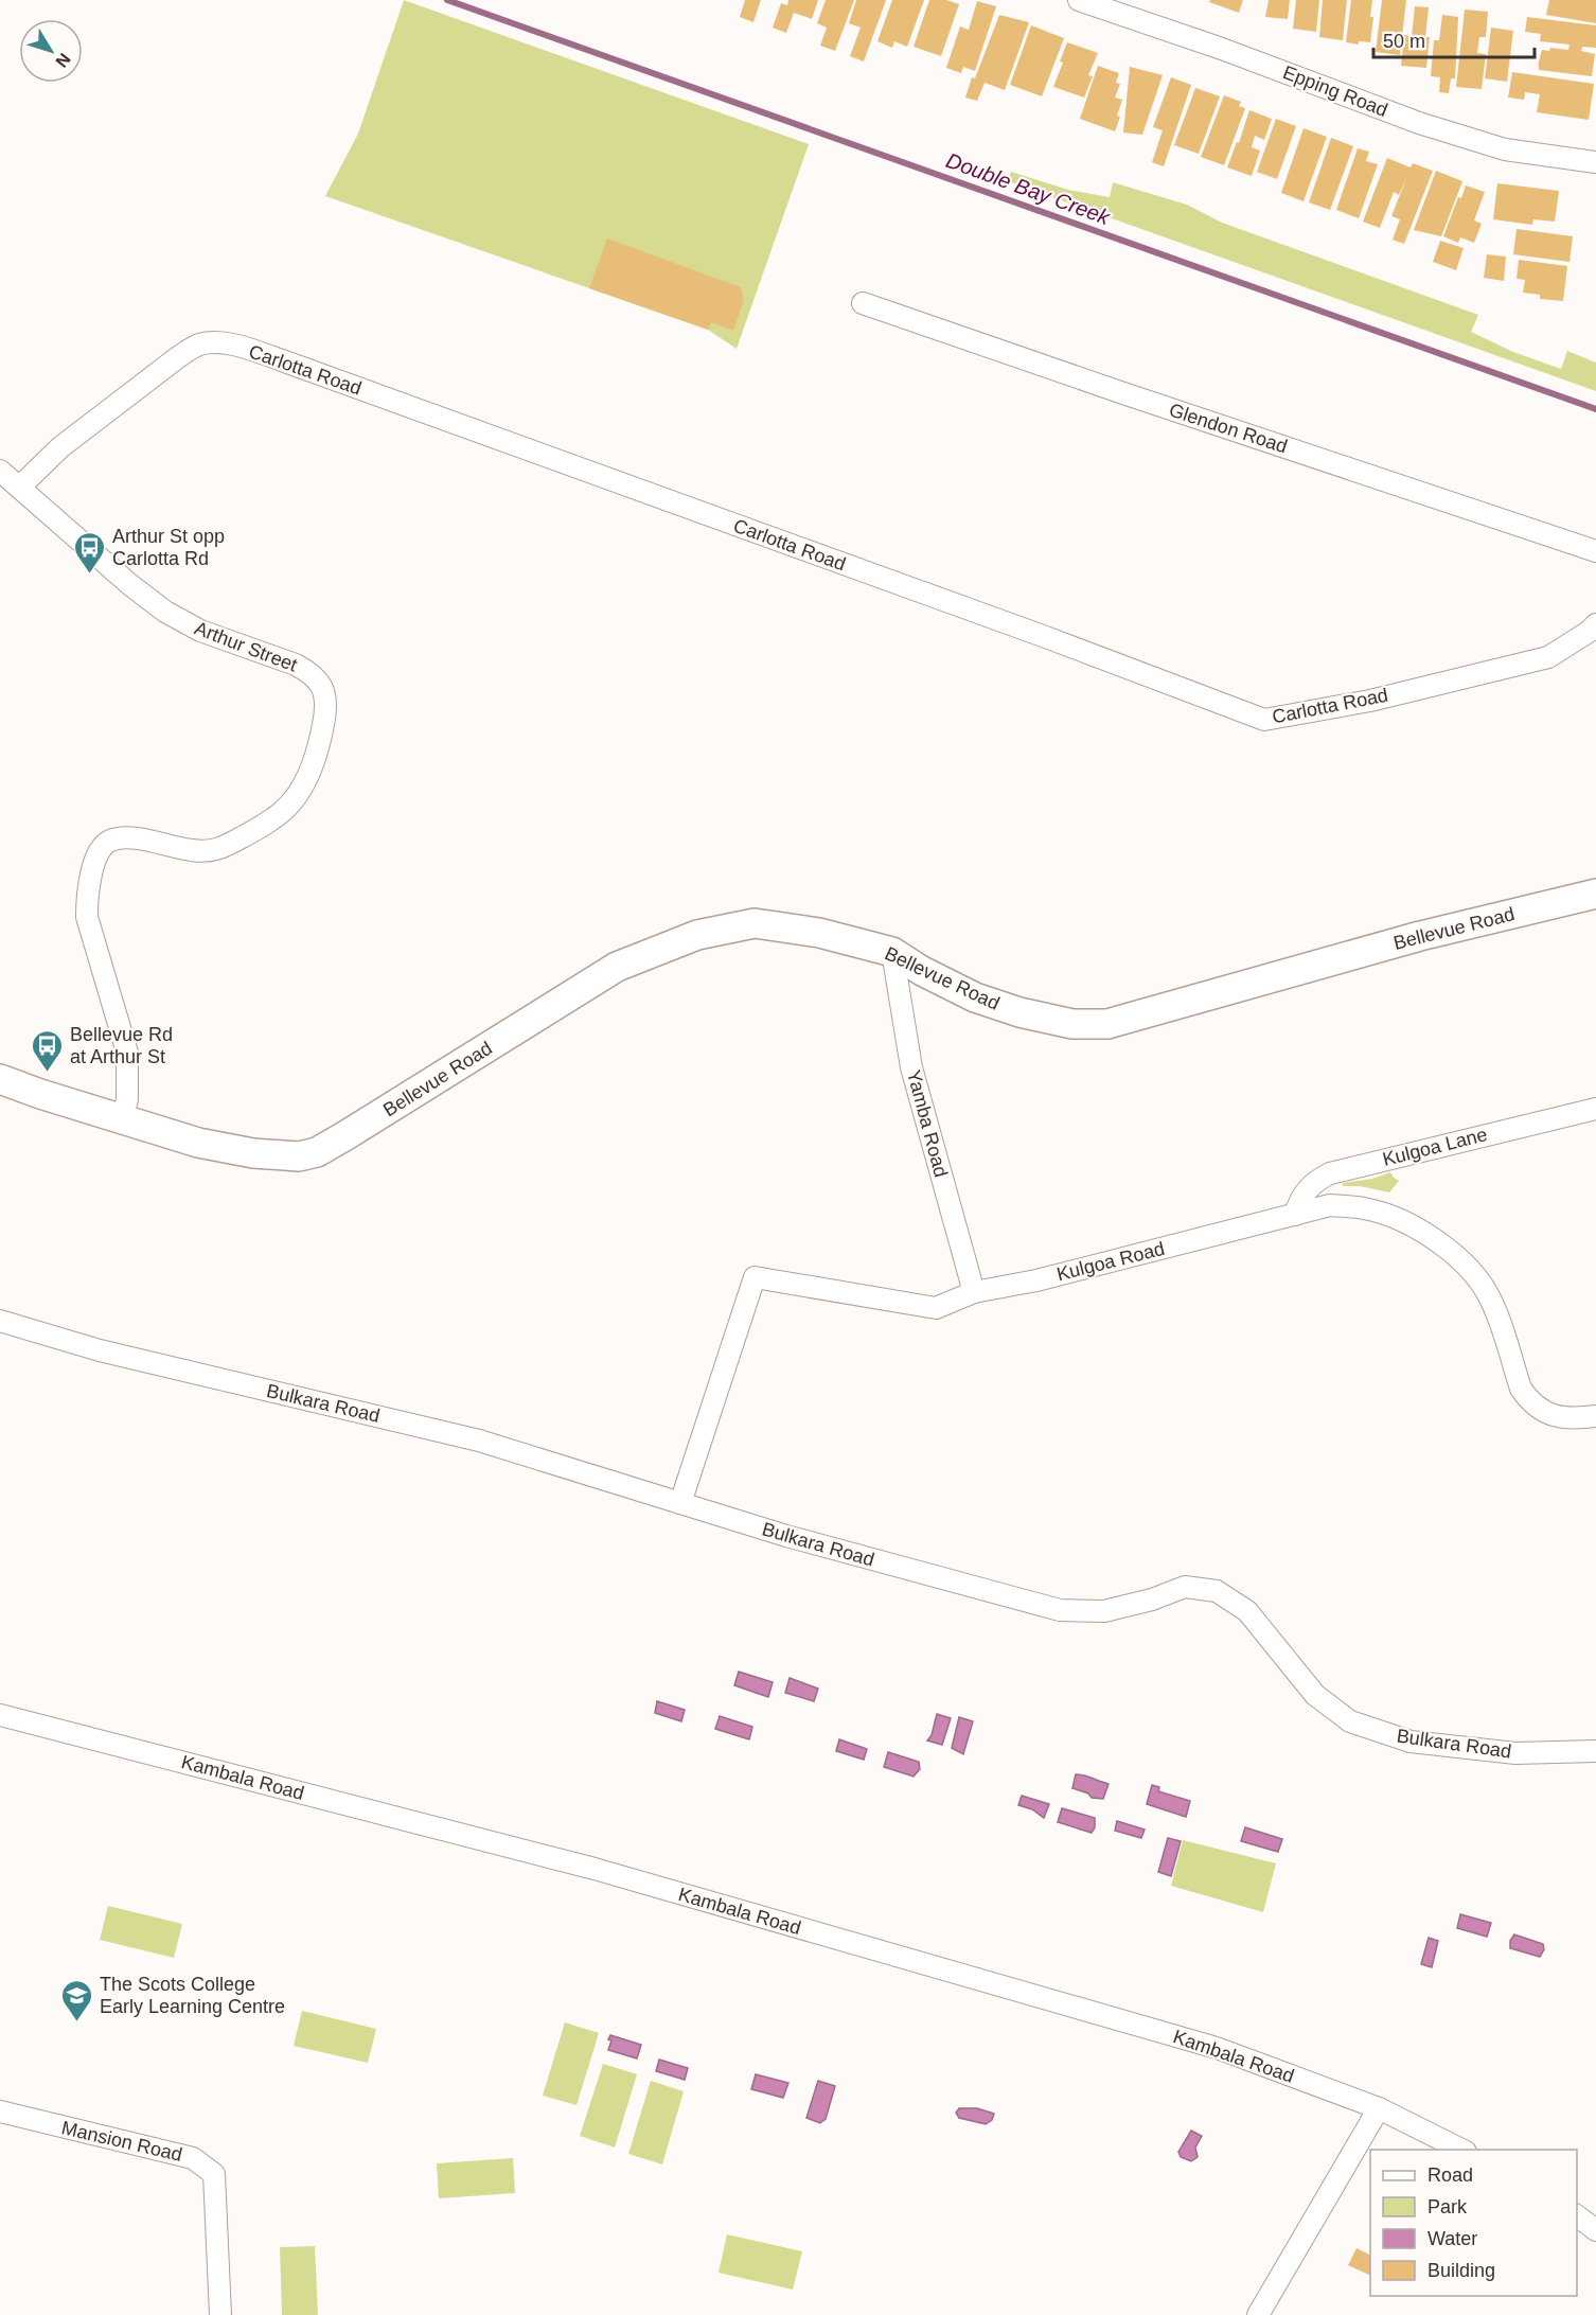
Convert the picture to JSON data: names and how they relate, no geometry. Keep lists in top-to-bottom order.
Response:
{
  "streets": {
    "street": [
      "Epping Road",
      "Carlotta Road",
      "Glendon Road",
      "Arthur Street",
      "Bellevue Road",
      "Yamba Road",
      "Kulgoa Lane",
      "Kulgoa Road",
      "Bulkara Road",
      "Kambala Road",
      "Mansion Road"
    ]
  },
  "crossings": [
    ["Carlotta Road", "Arthur Street"],
    ["Arthur Street", "Bellevue Road"],
    ["Bellevue Road", "Yamba Road"],
    ["Yamba Road", "Kulgoa Road"],
    ["Kulgoa Lane", "Kulgoa Road"],
    ["Kulgoa Road", "Bulkara Road"]
  ],
  "water": ["Double Bay Creek"],
  "places": {
    "bus stop": ["Arthur St opp Carlotta Rd", "Bellevue Rd at Arthur St"],
    "school or university": ["The Scots College Early Learning Centre"]
  },
  "legend": [
    "Road",
    "Park",
    "Water",
    "Building"
  ],
  "scale_bar": "50 m",
  "north": "bottom right"
}
